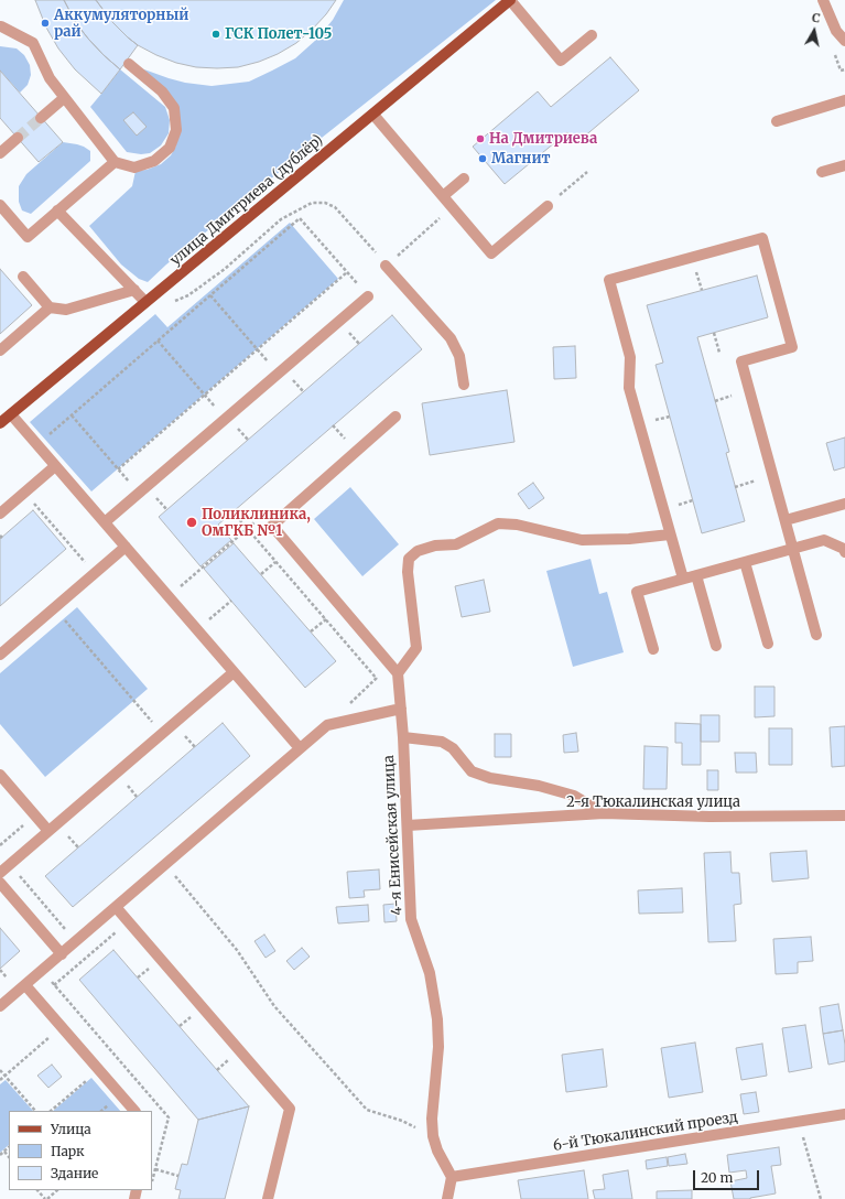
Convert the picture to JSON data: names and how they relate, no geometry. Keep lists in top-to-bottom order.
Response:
{
  "streets": {
    "main road": ["улица Дмитриева (дублёр)"],
    "street": ["2-я Тюкалинская улица", "4-я Енисейская улица", "6-й Тюкалинский проезд"]
  },
  "crossings": [
    ["2-я Тюкалинская улица", "4-я Енисейская улица"],
    ["4-я Енисейская улица", "6-й Тюкалинский проезд"]
  ],
  "places": [
    "Аккумуляторный рай",
    "ГСК Полет-105",
    "На Дмитриева",
    "Магнит",
    "Поликлиника, ОмГКБ №1"
  ],
  "legend": ["Улица", "Парк", "Здание"],
  "scale_bar": "20 m",
  "north": "top"
}
